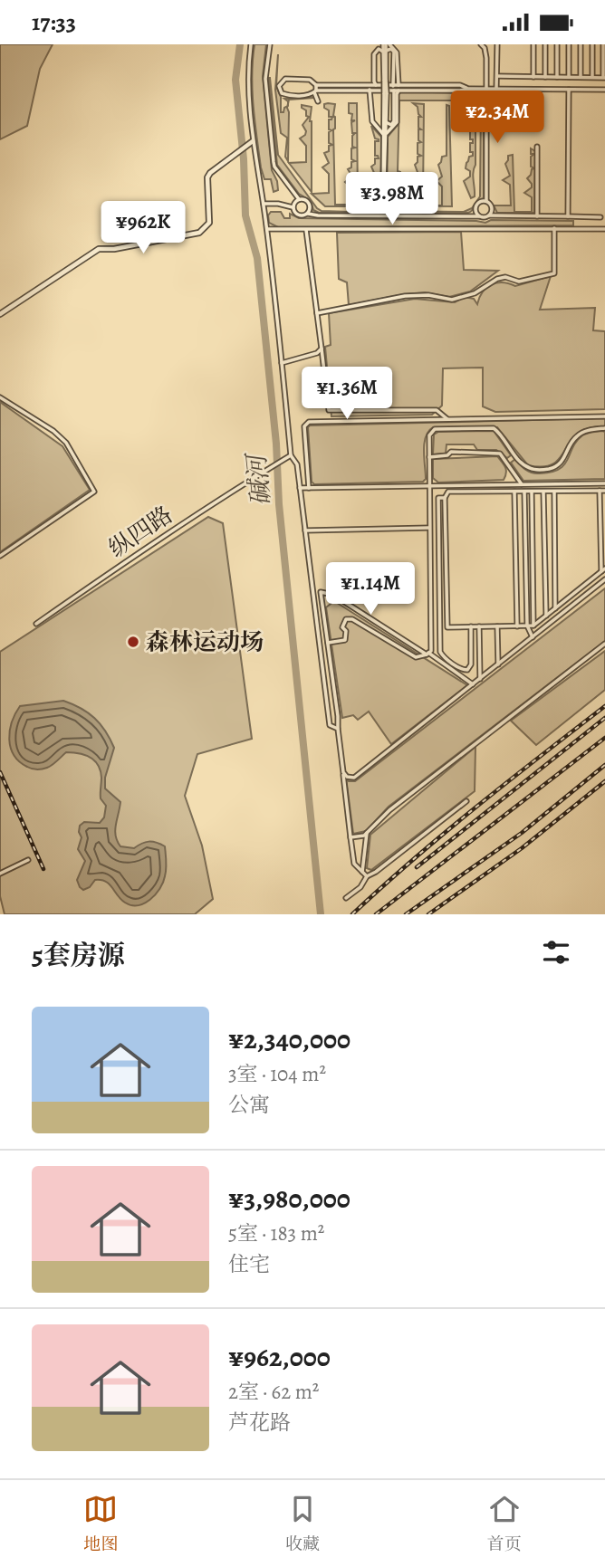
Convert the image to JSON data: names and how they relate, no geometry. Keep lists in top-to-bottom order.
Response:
{
  "streets": {
    "street": ["纵四路"]
  },
  "water": ["碱河"],
  "places": ["森林运动场"],
  "page": {
    "status": "17:33",
    "price": [
      "¥2.34M",
      "¥3.98M",
      "¥962K",
      "¥1.36M",
      "¥1.14M"
    ],
    "heading": "5套房源",
    "list": [
      {
        "name": "¥2,340,000",
        "note": "3室 · 104 m² · 公寓"
      },
      {
        "name": "¥3,980,000",
        "note": "5室 · 183 m² · 住宅"
      },
      {
        "name": "¥962,000",
        "note": "2室 · 62 m² · 芦花路"
      }
    ],
    "tabs": ["地图", "收藏", "首页"]
  }
}
